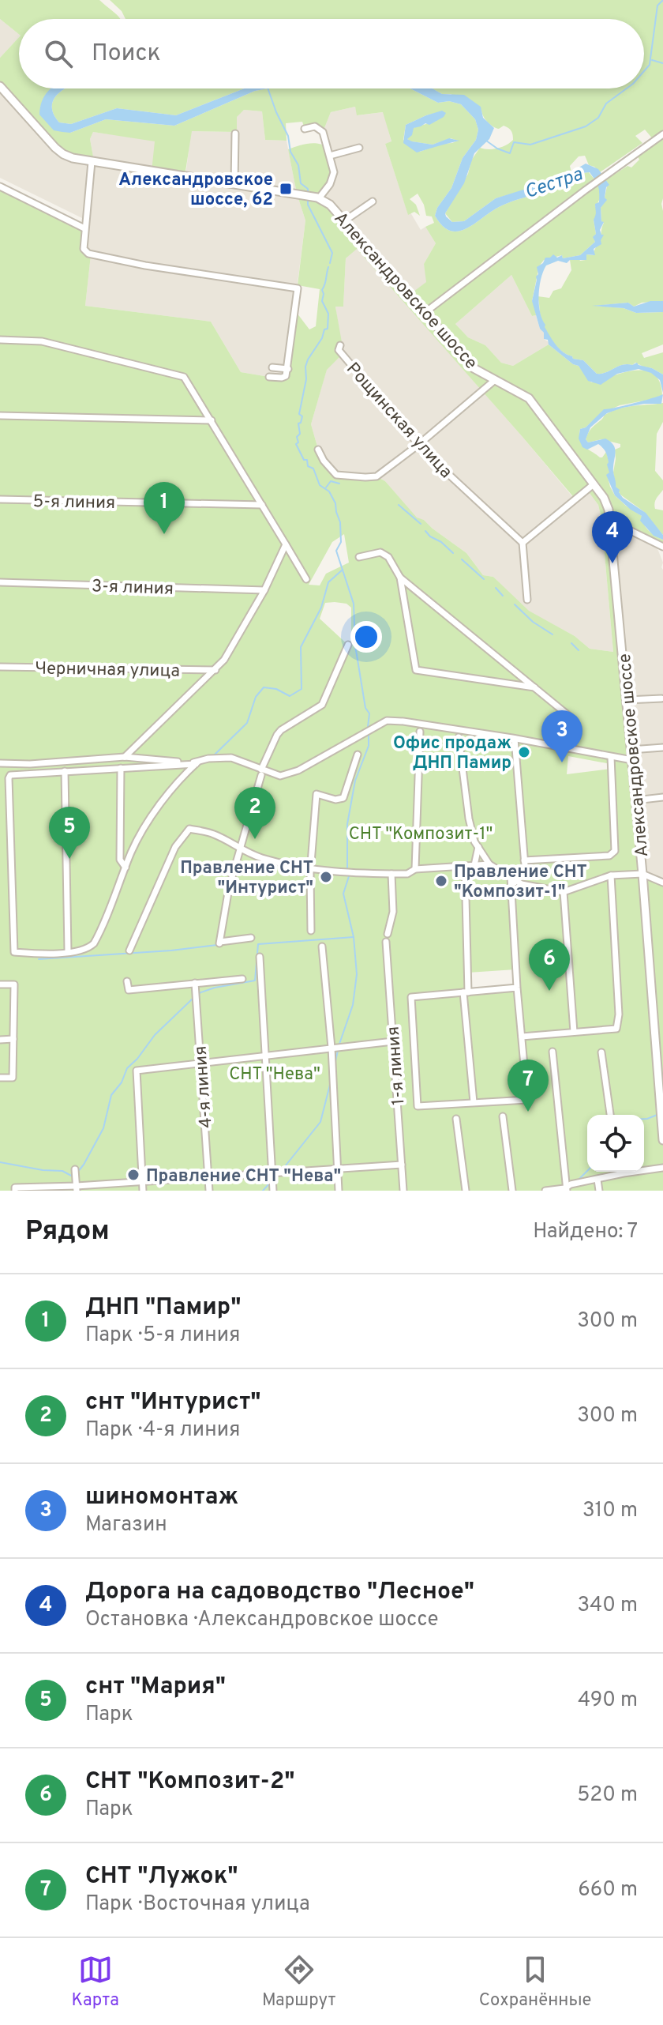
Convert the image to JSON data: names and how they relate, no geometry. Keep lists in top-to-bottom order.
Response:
{
  "streets": {
    "street": [
      "Александровское шоссе",
      "Рощинская улица",
      "5-я линия",
      "3-я линия",
      "Черничная улица",
      "1-я линия",
      "4-я линия"
    ]
  },
  "water": ["Сестра"],
  "parks": ["СНТ \"Композит-1\"", "СНТ \"Нева\""],
  "places": {
    "transit": ["Александровское шоссе, 62"],
    "other": [
      "Офис продаж ДНП Памир",
      "Правление СНТ \"Интурист\"",
      "Правление СНТ \"Композит-1\"",
      "Правление СНТ \"Нева\""
    ]
  },
  "page": {
    "search": "Поиск",
    "pins": [
      "1",
      "4",
      "3",
      "2",
      "5",
      "6",
      "7"
    ],
    "heading": ["Рядом", "Найдено: 7"],
    "list": [
      {
        "mark": "1",
        "name": "ДНП \"Памир\"",
        "note": "Парк · 5-я линия",
        "value": "300 m"
      },
      {
        "mark": "2",
        "name": "снт \"Интурист\"",
        "note": "Парк · 4-я линия",
        "value": "300 m"
      },
      {
        "mark": "3",
        "name": "шиномонтаж",
        "note": "Магазин",
        "value": "310 m"
      },
      {
        "mark": "4",
        "name": "Дорога на садоводство \"Лесное\"",
        "note": "Остановка · Александровское шоссе",
        "value": "340 m"
      },
      {
        "mark": "5",
        "name": "снт \"Мария\"",
        "note": "Парк",
        "value": "490 m"
      },
      {
        "mark": "6",
        "name": "СНТ \"Композит-2\"",
        "note": "Парк",
        "value": "520 m"
      },
      {
        "mark": "7",
        "name": "СНТ \"Лужок\"",
        "note": "Парк · Восточная улица",
        "value": "660 m"
      }
    ],
    "nav": ["Карта", "Маршрут", "Сохранённые"]
  }
}
